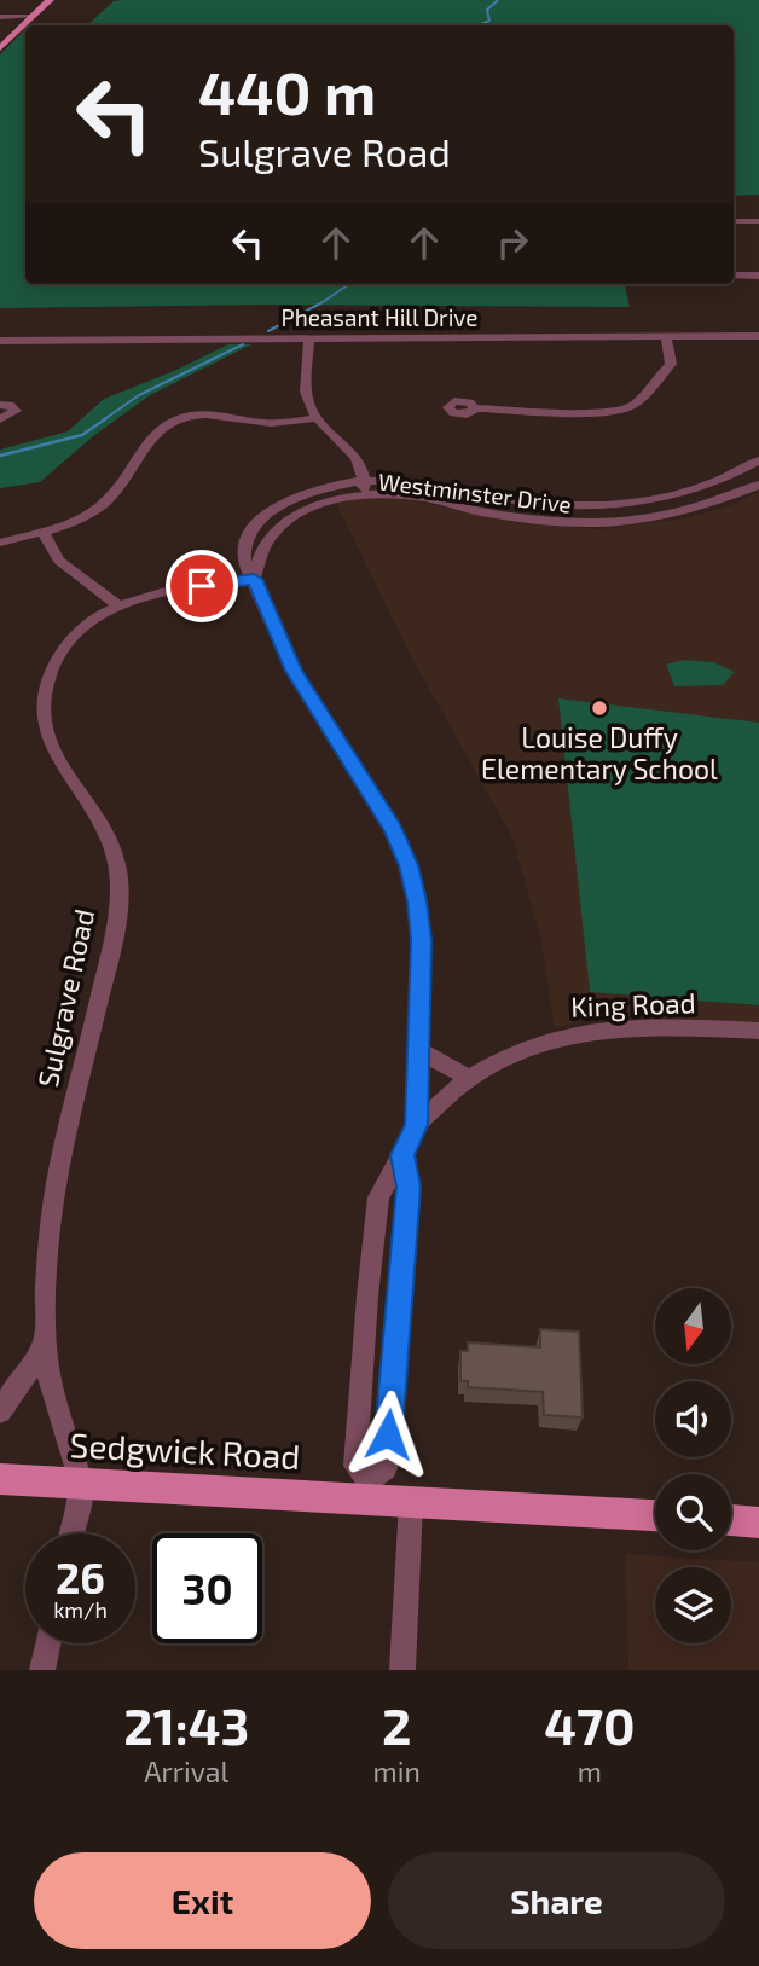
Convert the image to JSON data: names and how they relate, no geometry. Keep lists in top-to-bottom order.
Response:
{
  "streets": {
    "main road": ["Sedgwick Road"],
    "street": [
      "Pheasant Hill Drive",
      "Westminster Drive",
      "Sulgrave Road",
      "King Road"
    ]
  },
  "crossings": [
    ["Westminster Drive", "Sulgrave Road"],
    ["Westminster Drive", "King Road"],
    ["Westminster Drive", "Sedgwick Road"],
    ["Sulgrave Road", "Sedgwick Road"]
  ],
  "places": ["Louise Duffy Elementary School"],
  "north": "bottom",
  "page": {
    "turn": ["440 m", "Sulgrave Road"],
    "speed": "26 km/h",
    "limit": "30",
    "eta": [
      "21:43",
      "Arrival",
      "2",
      "min",
      "470",
      "m"
    ],
    "buttons": ["Exit", "Share"]
  }
}
